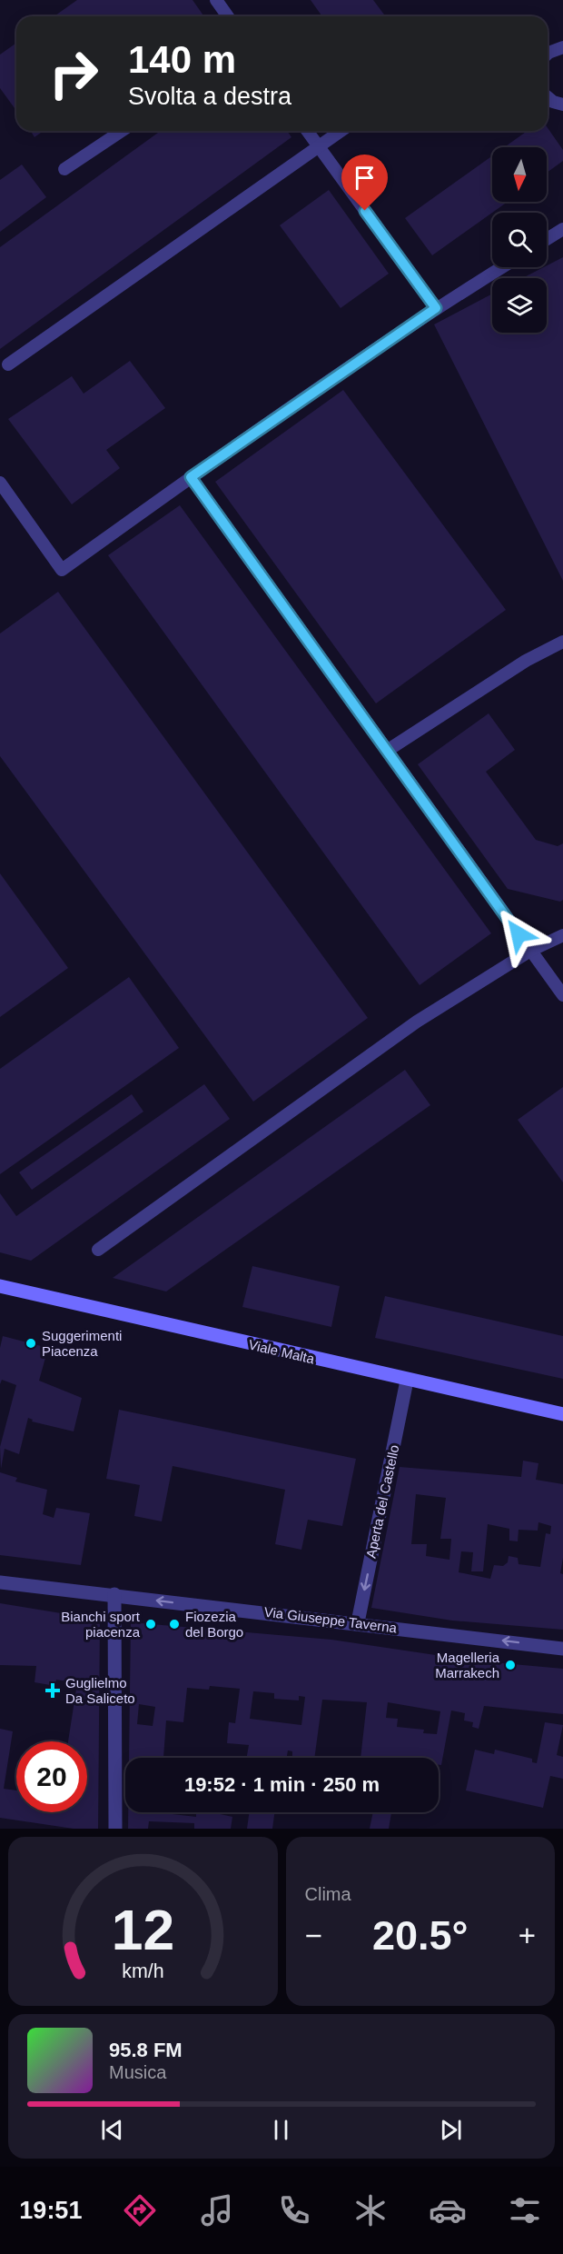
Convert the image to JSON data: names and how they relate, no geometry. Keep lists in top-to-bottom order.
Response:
{
  "streets": {
    "street": ["Viale Malta", "Aperta del Castello", "Via Giuseppe Taverna"]
  },
  "crossings": [
    ["Viale Malta", "Aperta del Castello"],
    ["Aperta del Castello", "Via Giuseppe Taverna"]
  ],
  "one_way": ["Aperta del Castello", "Via Giuseppe Taverna"],
  "places": {
    "other": [
      "Suggerimenti Piacenza",
      "Bianchi sport piacenza",
      "Fiozezia del Borgo",
      "Magelleria Marrakech"
    ],
    "health": ["Guglielmo Da Saliceto"]
  },
  "north": "bottom",
  "page": {
    "turn": ["140 m", "Svolta a destra"],
    "limit": "20",
    "trip": "19:52 · 1 min · 250 m",
    "tile": "Clima",
    "heat": ["−", "20.5°", "+"],
    "song": ["95.8 FM", "Musica"],
    "tabs": "19:51",
    "gauge": ["12", "km/h"]
  }
}
